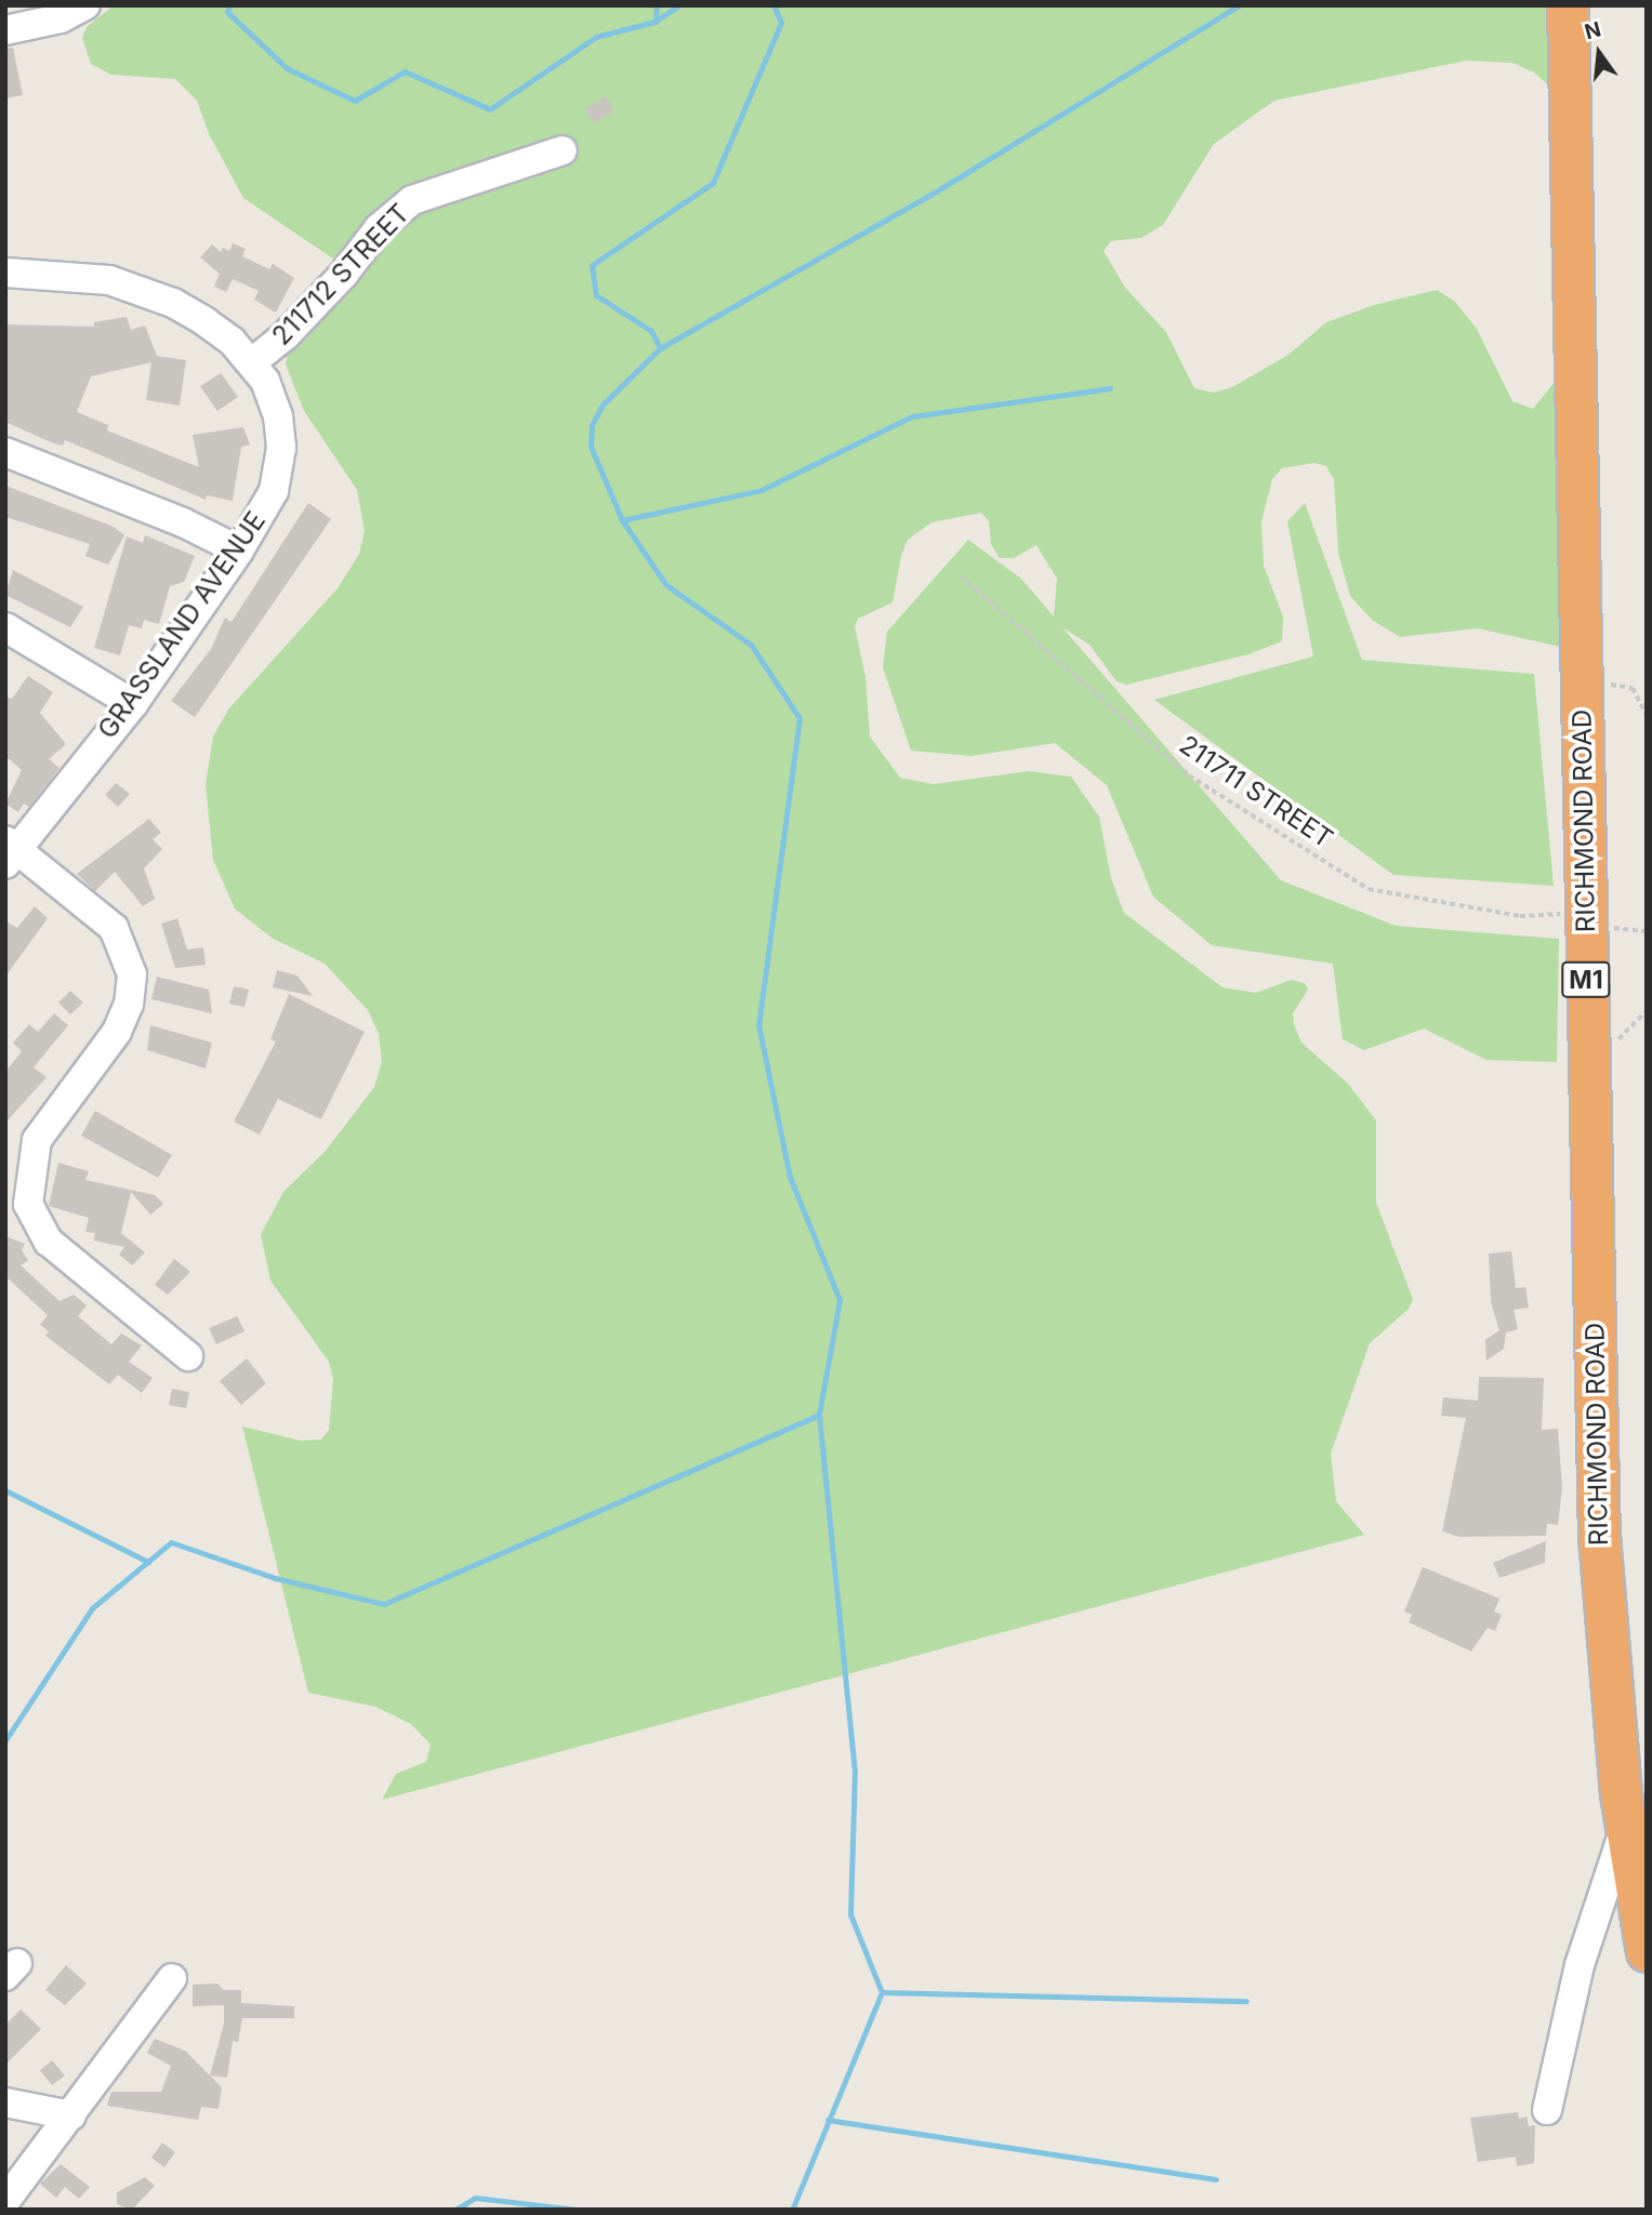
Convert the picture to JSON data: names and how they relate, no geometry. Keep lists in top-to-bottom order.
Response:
{
  "streets": {
    "highway": ["RICHMOND ROAD", "M1"],
    "street": ["211712 STREET", "GRASSLAND AVENUE"],
    "path": ["211711 STREET"]
  },
  "crossings": [
    ["211712 STREET", "GRASSLAND AVENUE"],
    ["211711 STREET", "RICHMOND ROAD"]
  ],
  "north": "top"
}
